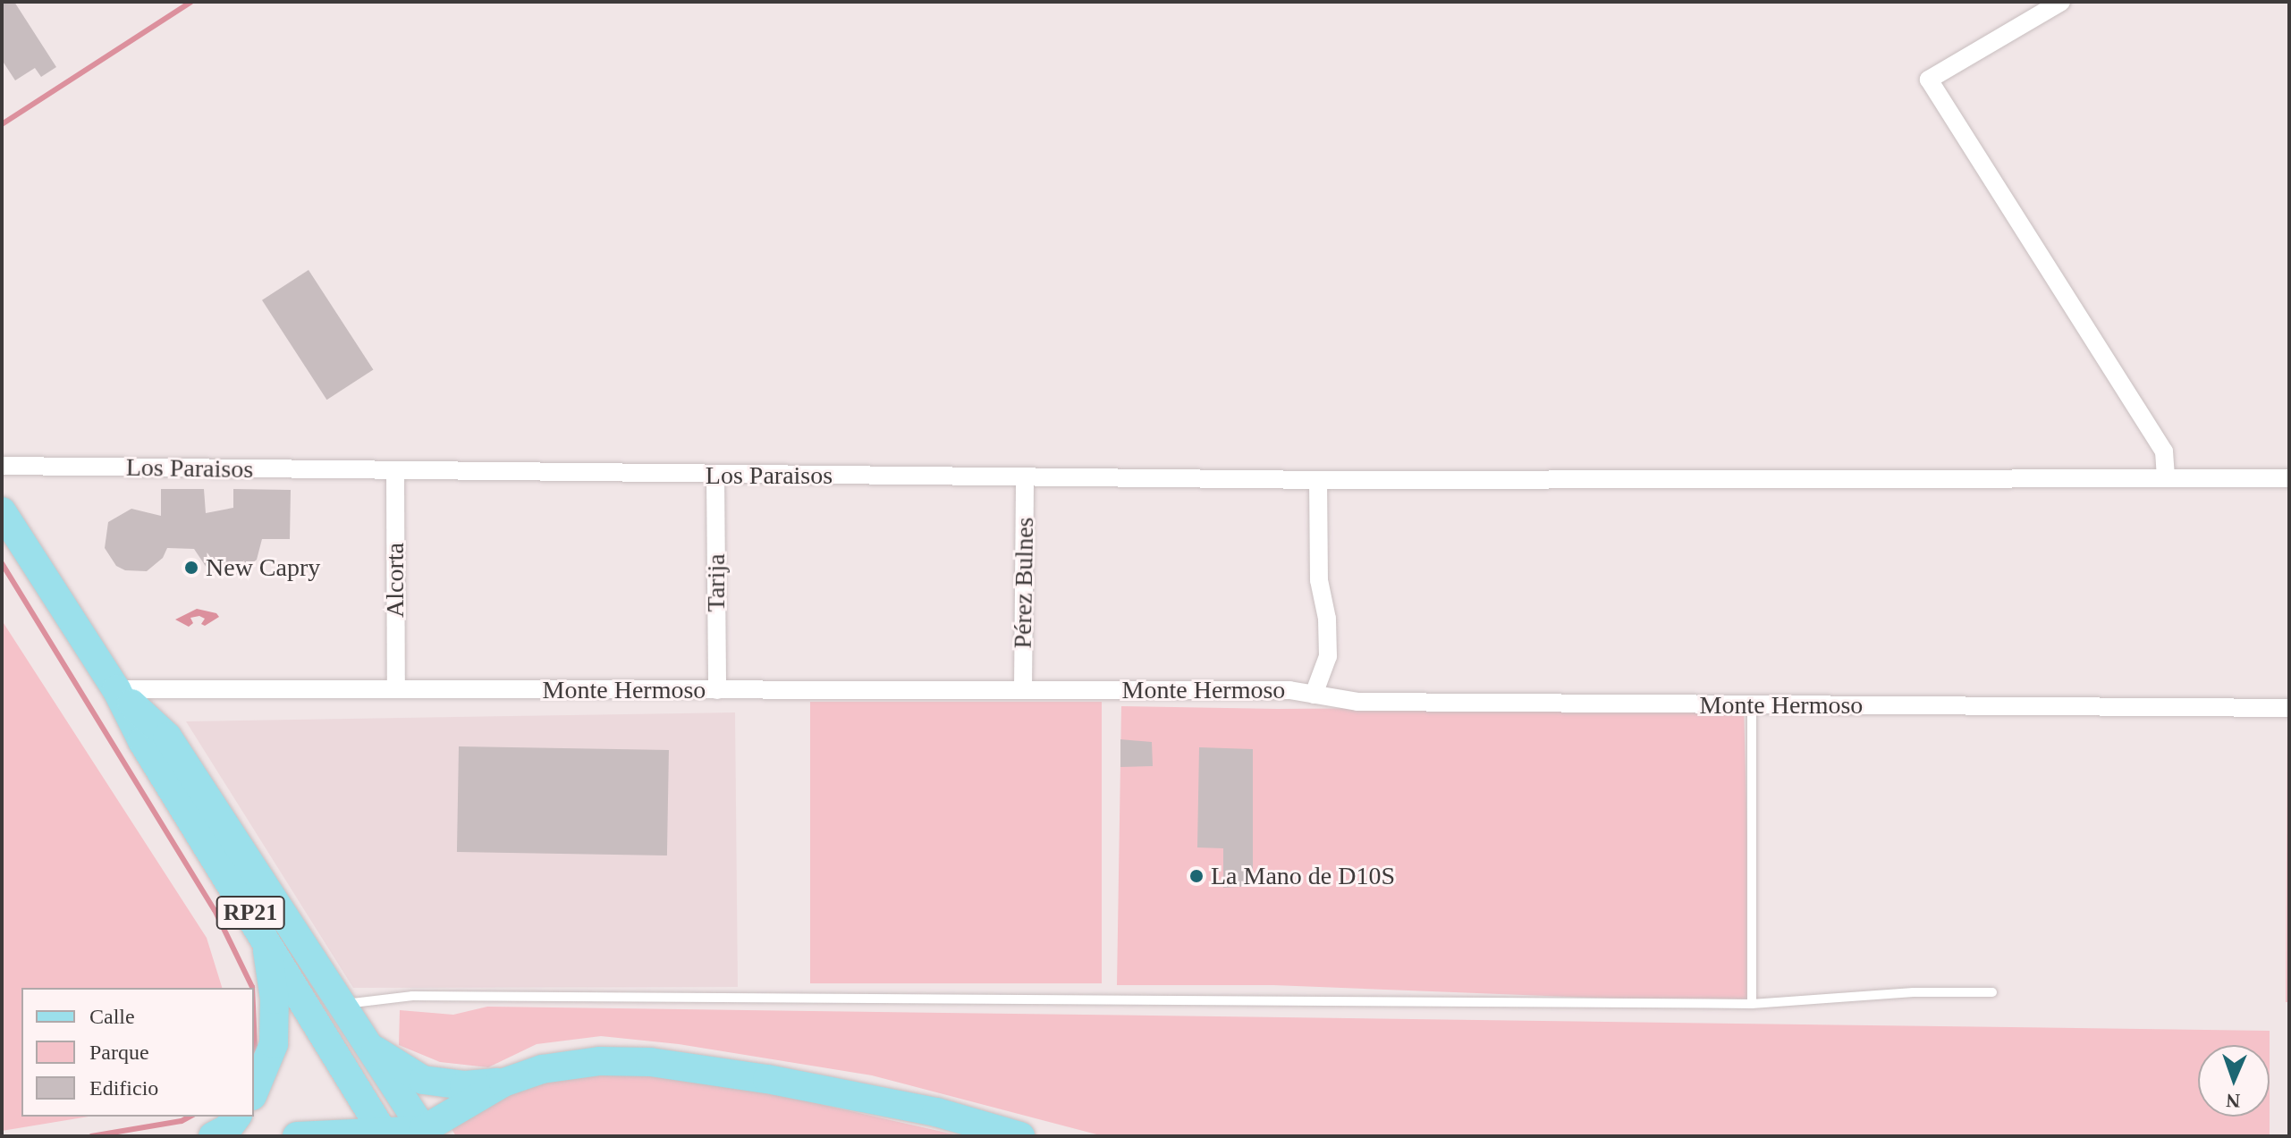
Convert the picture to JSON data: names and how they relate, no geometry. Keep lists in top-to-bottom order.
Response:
{
  "streets": {
    "main road": ["RP21"],
    "street": [
      "Los Paraisos",
      "Alcorta",
      "Tarija",
      "Pérez Bulnes",
      "Monte Hermoso"
    ]
  },
  "crossings": [
    ["Los Paraisos", "Alcorta"],
    ["Los Paraisos", "Tarija"],
    ["Los Paraisos", "Pérez Bulnes"],
    ["Alcorta", "Monte Hermoso"],
    ["Tarija", "Monte Hermoso"],
    ["Pérez Bulnes", "Monte Hermoso"],
    ["Monte Hermoso", "RP21"]
  ],
  "places": ["New Capry", "La Mano de D10S"],
  "legend": ["Calle", "Parque", "Edificio"],
  "north": "bottom"
}
